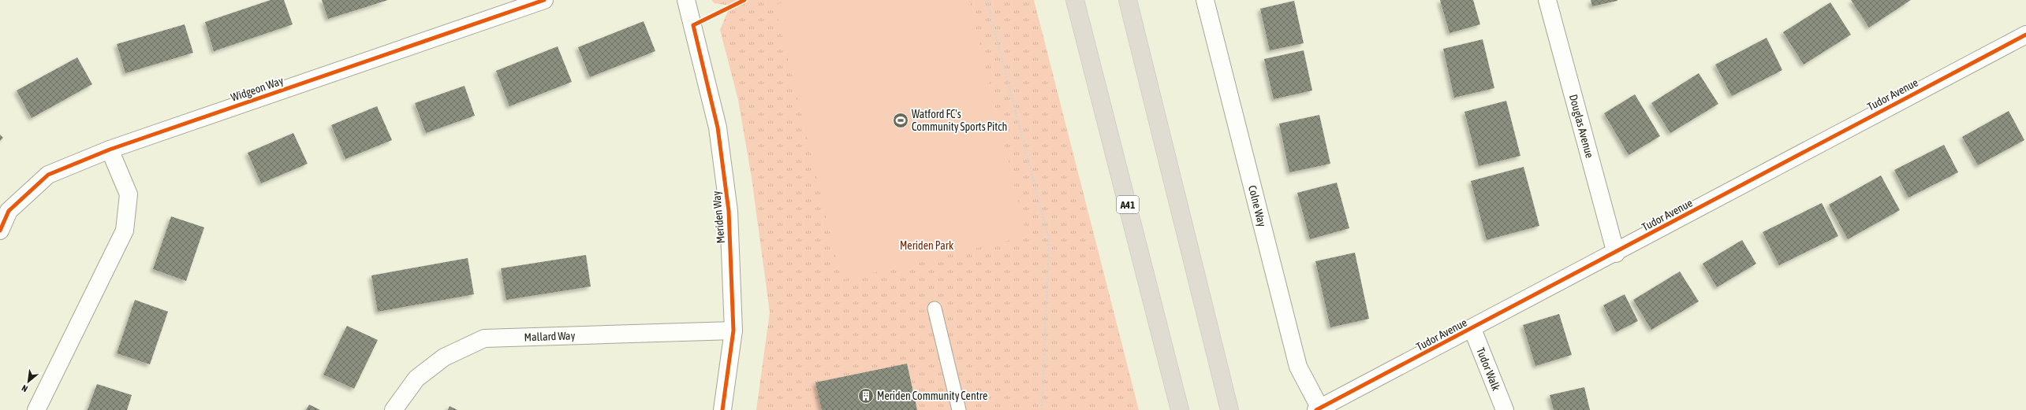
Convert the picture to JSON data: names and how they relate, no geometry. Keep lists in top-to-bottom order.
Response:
{
  "streets": {
    "highway": ["A41"],
    "street": [
      "Widgeon Way",
      "Tudor Avenue",
      "Douglas Avenue",
      "Colne Way",
      "Meriden Way",
      "Mallard Way",
      "Tudor Walk"
    ]
  },
  "crossings": [
    ["Tudor Avenue", "Douglas Avenue"],
    ["Tudor Avenue", "Colne Way"],
    ["Tudor Avenue", "Tudor Walk"],
    ["Meriden Way", "Mallard Way"]
  ],
  "parks": ["Meriden Park"],
  "places": {
    "sports": ["Watford FC's Community Sports Pitch"],
    "building": ["Meriden Community Centre"]
  },
  "north": "bottom left"
}
